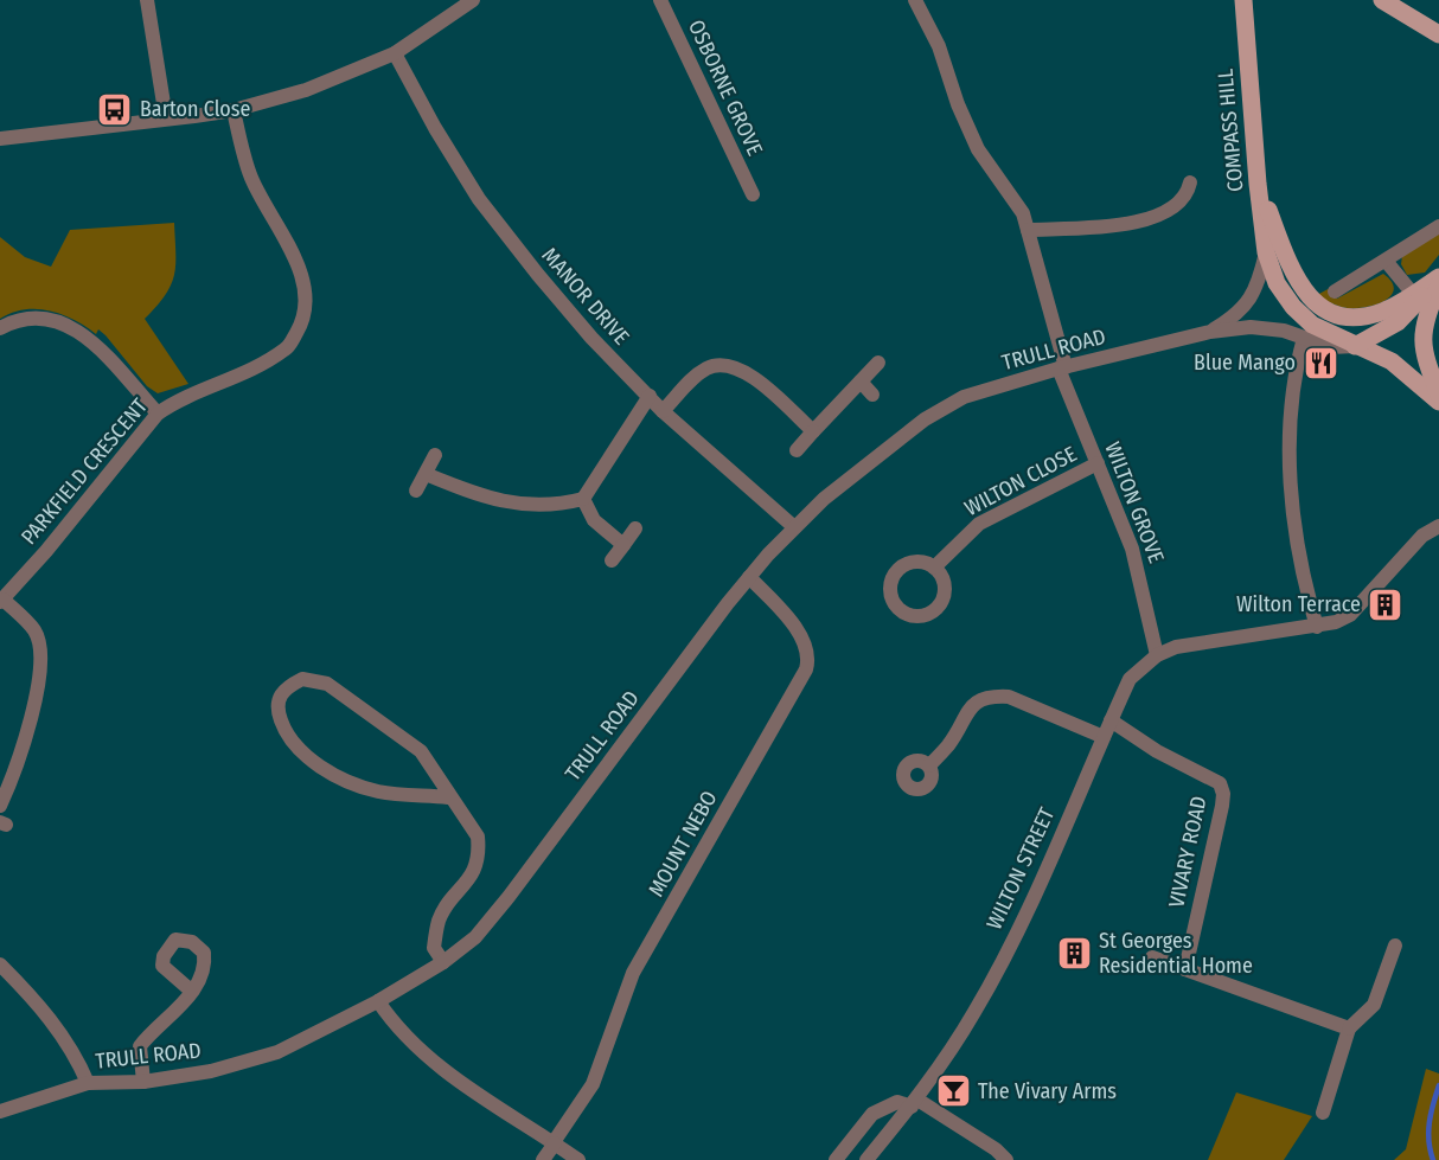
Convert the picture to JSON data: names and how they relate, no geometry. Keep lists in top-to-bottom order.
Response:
{
  "streets": {
    "main road": ["COMPASS HILL"],
    "street": [
      "OSBORNE GROVE",
      "MANOR DRIVE",
      "TRULL ROAD",
      "PARKFIELD CRESCENT",
      "WILTON CLOSE",
      "WILTON GROVE",
      "MOUNT NEBO",
      "VIVARY ROAD",
      "WILTON STREET"
    ]
  },
  "crossings": [
    ["COMPASS HILL", "TRULL ROAD"],
    ["MANOR DRIVE", "TRULL ROAD"],
    ["TRULL ROAD", "WILTON GROVE"],
    ["TRULL ROAD", "MOUNT NEBO"],
    ["WILTON CLOSE", "WILTON GROVE"],
    ["WILTON GROVE", "WILTON STREET"],
    ["VIVARY ROAD", "WILTON STREET"]
  ],
  "places": {
    "bus stop": ["Barton Close"],
    "restaurant": ["Blue Mango"],
    "building": ["Wilton Terrace", "St Georges Residential Home"],
    "bar": ["The Vivary Arms"]
  }
}
